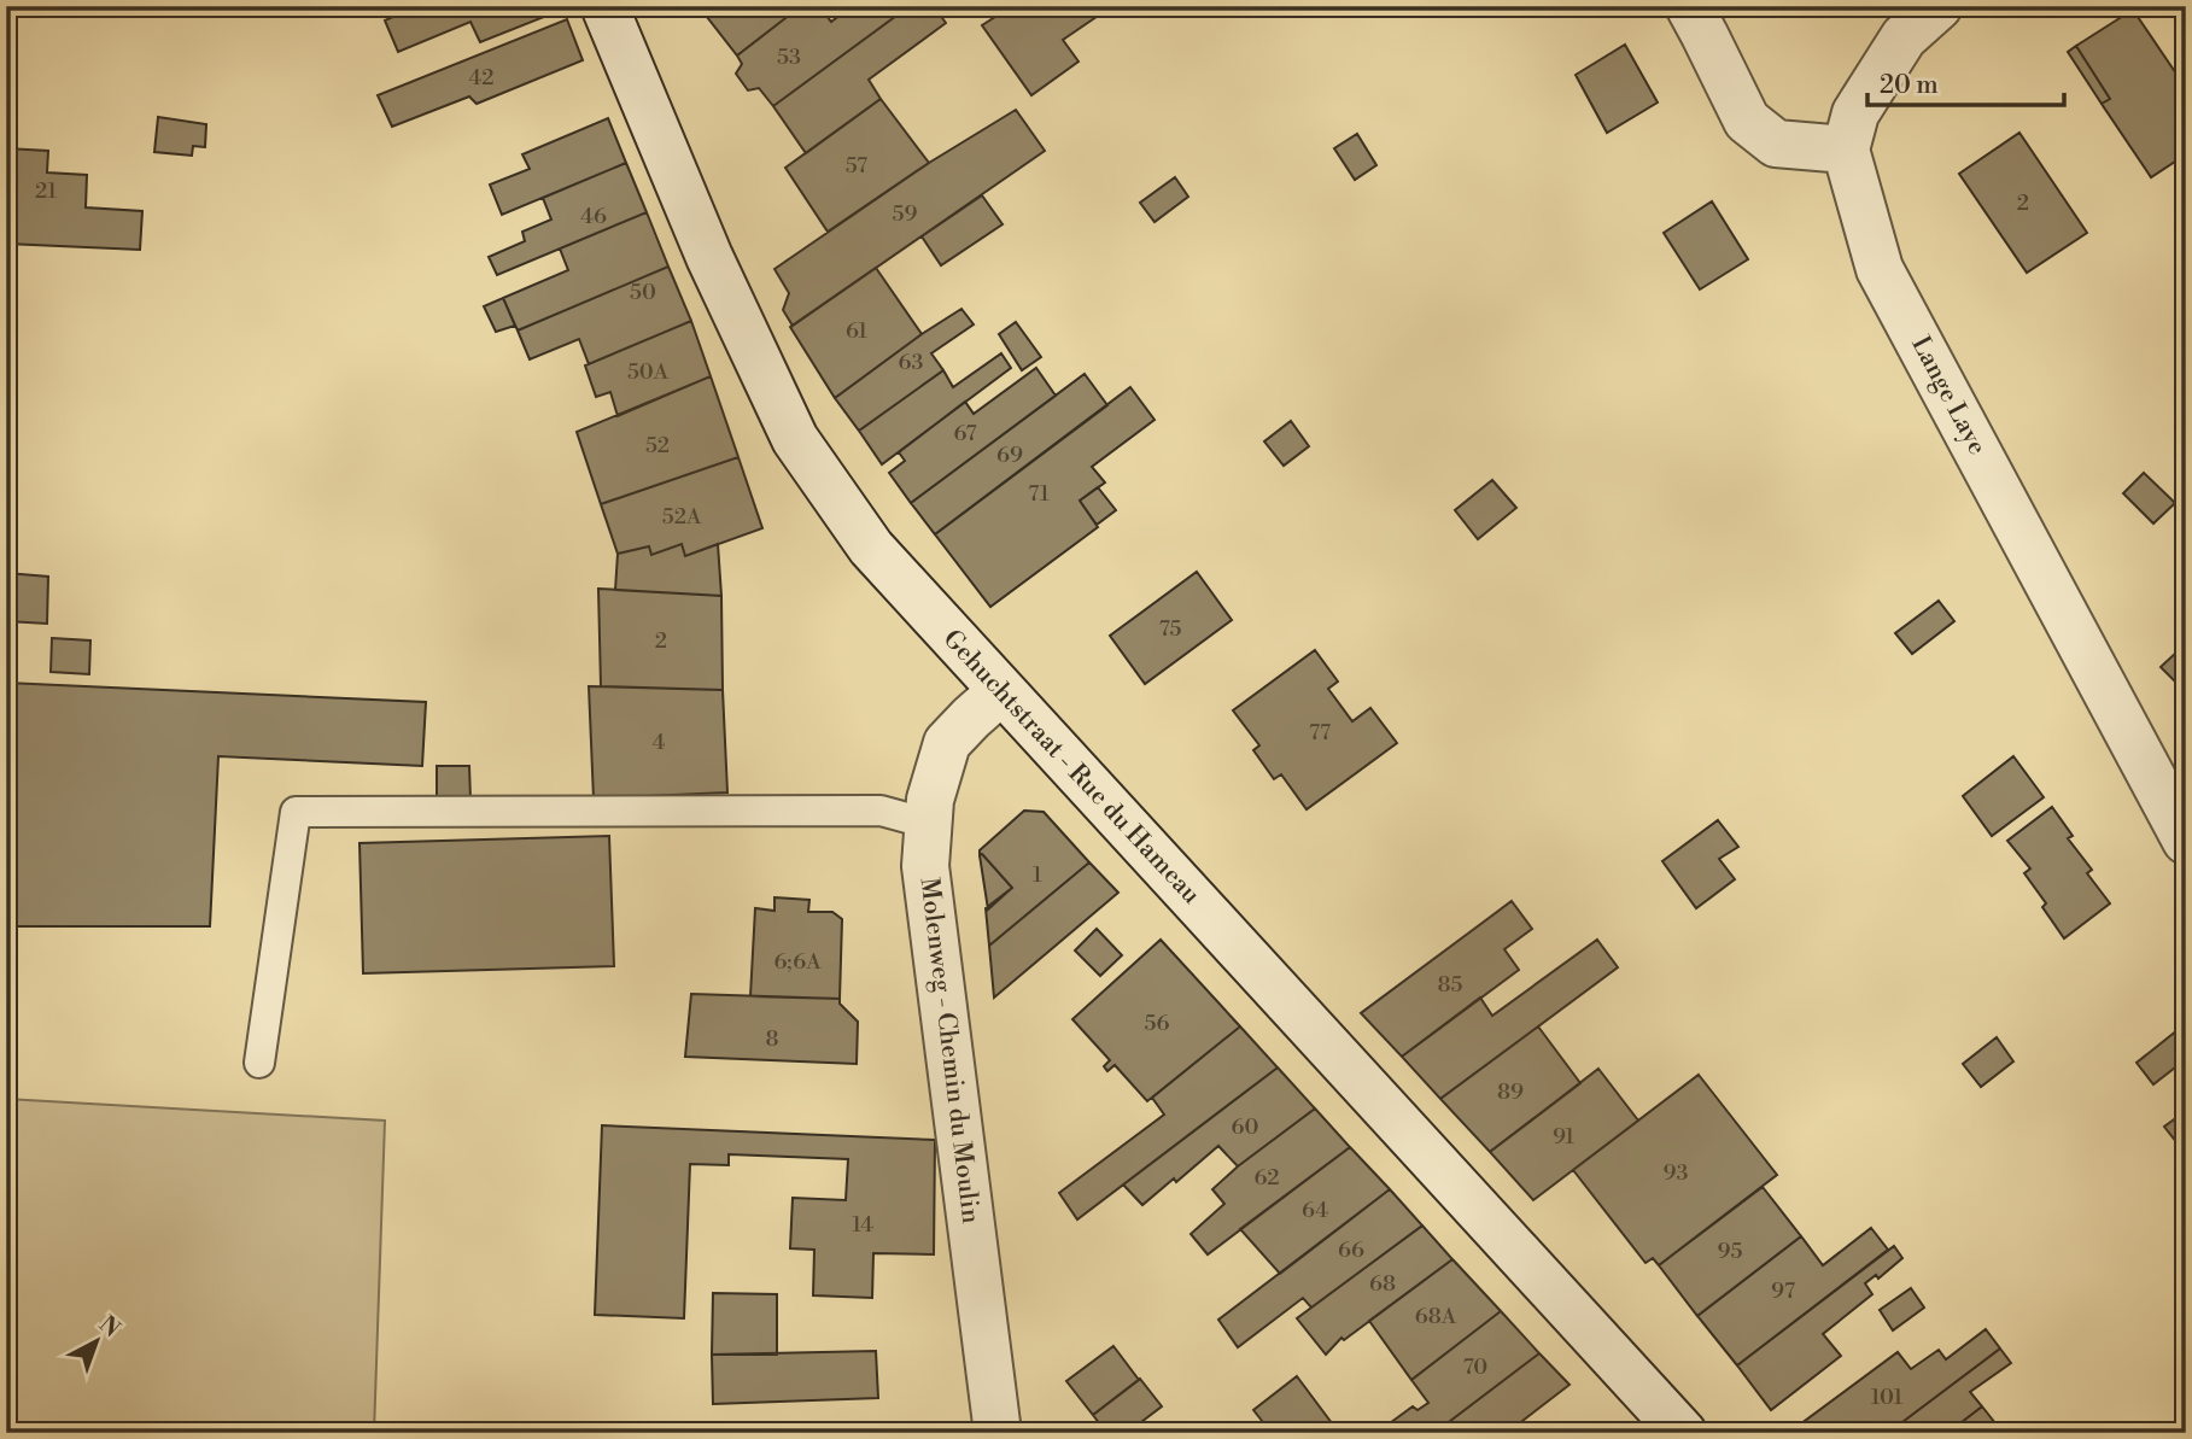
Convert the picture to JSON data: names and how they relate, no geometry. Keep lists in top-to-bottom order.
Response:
{
  "streets": {
    "street": ["Lange Laye", "Gehuchtstraat - Rue du Hameau", "Molenweg - Chemin du Moulin"]
  },
  "crossings": [
    ["Gehuchtstraat - Rue du Hameau", "Molenweg - Chemin du Moulin"]
  ],
  "house_numbers": [
    "53",
    "42",
    "57",
    "21",
    "2",
    "59",
    "46",
    "50",
    "61",
    "63",
    "50A",
    "67",
    "52",
    "69",
    "71",
    "52A",
    "75",
    "2",
    "77",
    "4",
    "1",
    "6;6A",
    "85",
    "56",
    "8",
    "89",
    "60",
    "91",
    "93",
    "62",
    "64",
    "14",
    "66",
    "95",
    "68",
    "97",
    "68A",
    "70",
    "101"
  ],
  "scale_bar": "20 m",
  "north": "top right"
}
